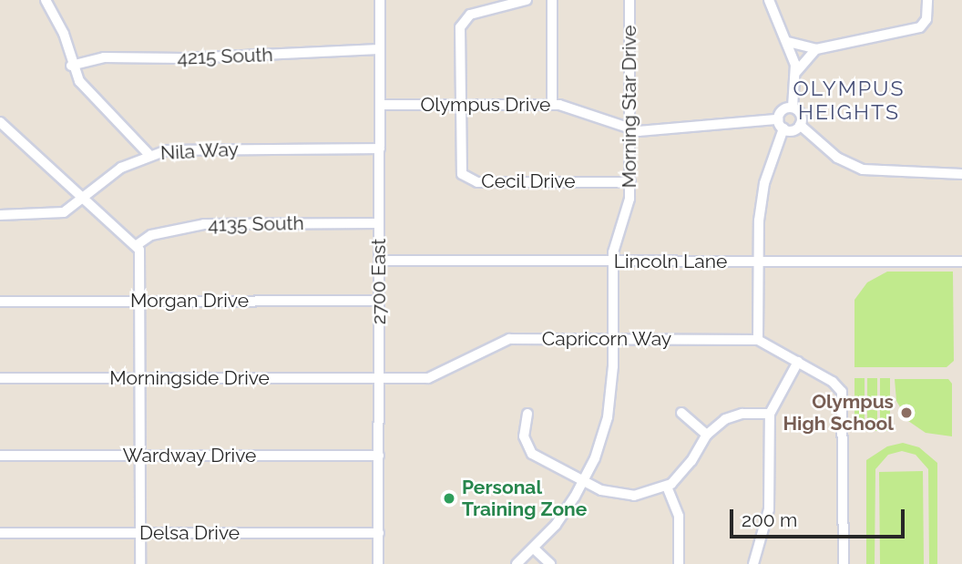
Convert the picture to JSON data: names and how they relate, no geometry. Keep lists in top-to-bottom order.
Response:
{
  "streets": {
    "street": [
      "4215 South",
      "Olympus Drive",
      "Morning Star Drive",
      "Nila Way",
      "Cecil Drive",
      "4135 South",
      "Lincoln Lane",
      "2700 East",
      "Morgan Drive",
      "Capricorn Way",
      "Morningside Drive",
      "Wardway Drive",
      "Delsa Drive"
    ]
  },
  "crossings": [
    ["4215 South", "2700 East"],
    ["Olympus Drive", "Morning Star Drive"],
    ["Olympus Drive", "Cecil Drive"],
    ["Olympus Drive", "2700 East"],
    ["Morning Star Drive", "Cecil Drive"],
    ["Morning Star Drive", "Lincoln Lane"],
    ["Morning Star Drive", "Capricorn Way"],
    ["Nila Way", "2700 East"],
    ["4135 South", "2700 East"],
    ["Lincoln Lane", "2700 East"],
    ["2700 East", "Morgan Drive"],
    ["2700 East", "Capricorn Way"],
    ["2700 East", "Morningside Drive"],
    ["2700 East", "Wardway Drive"],
    ["2700 East", "Delsa Drive"],
    ["Capricorn Way", "Morningside Drive"]
  ],
  "districts": ["OLYMPUS HEIGHTS"],
  "places": ["Olympus High School", "Personal Training Zone"],
  "scale_bar": "200 m"
}
